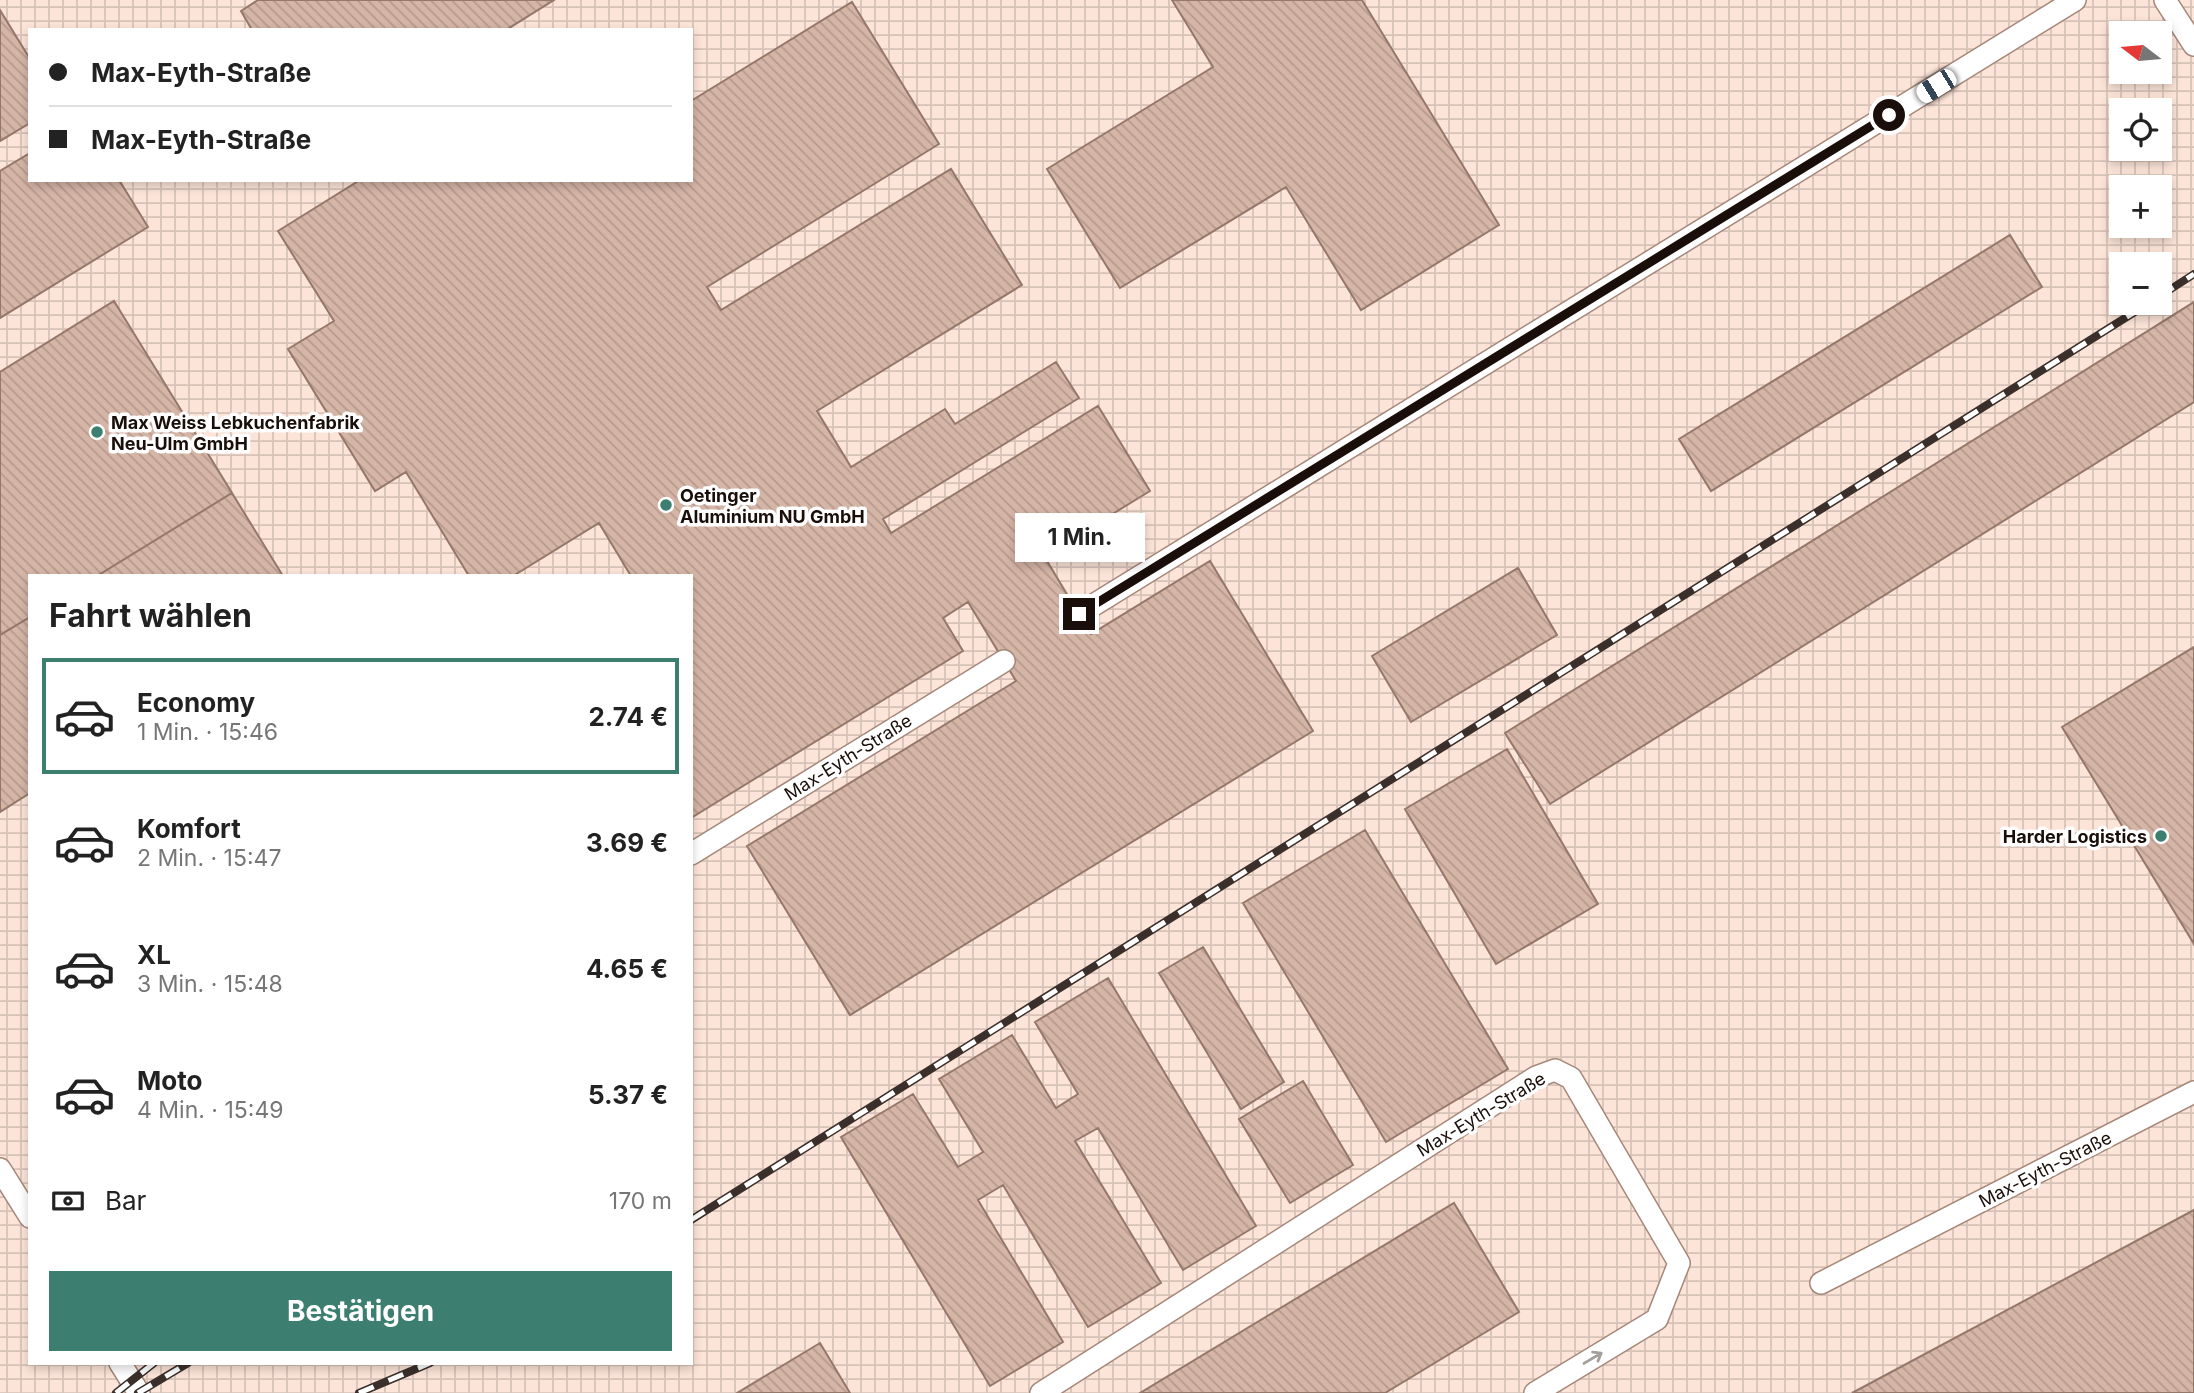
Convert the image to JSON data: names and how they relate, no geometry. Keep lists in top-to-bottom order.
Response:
{
  "streets": {
    "lane": ["Max-Eyth-Straße"]
  },
  "places": ["Max Weiss Lebkuchenfabrik Neu-Ulm GmbH", "Oetinger Aluminium NU GmbH", "Harder Logistics"],
  "north": "left",
  "page": {
    "map_buttons": ["+", "−"],
    "banner": ["Max-Eyth-Straße", "Max-Eyth-Straße"],
    "bubble": "1 Min.",
    "heading": "Fahrt wählen",
    "list": [
      {
        "name": "Economy",
        "note": "1 Min. · 15:46",
        "value": "2.74 €"
      },
      {
        "name": "Komfort",
        "note": "2 Min. · 15:47",
        "value": "3.69 €"
      },
      {
        "name": "XL",
        "note": "3 Min. · 15:48",
        "value": "4.65 €"
      },
      {
        "name": "Moto",
        "note": "4 Min. · 15:49",
        "value": "5.37 €"
      }
    ],
    "pay": ["Bar", "170 m"],
    "buttons": "Bestätigen"
  }
}
